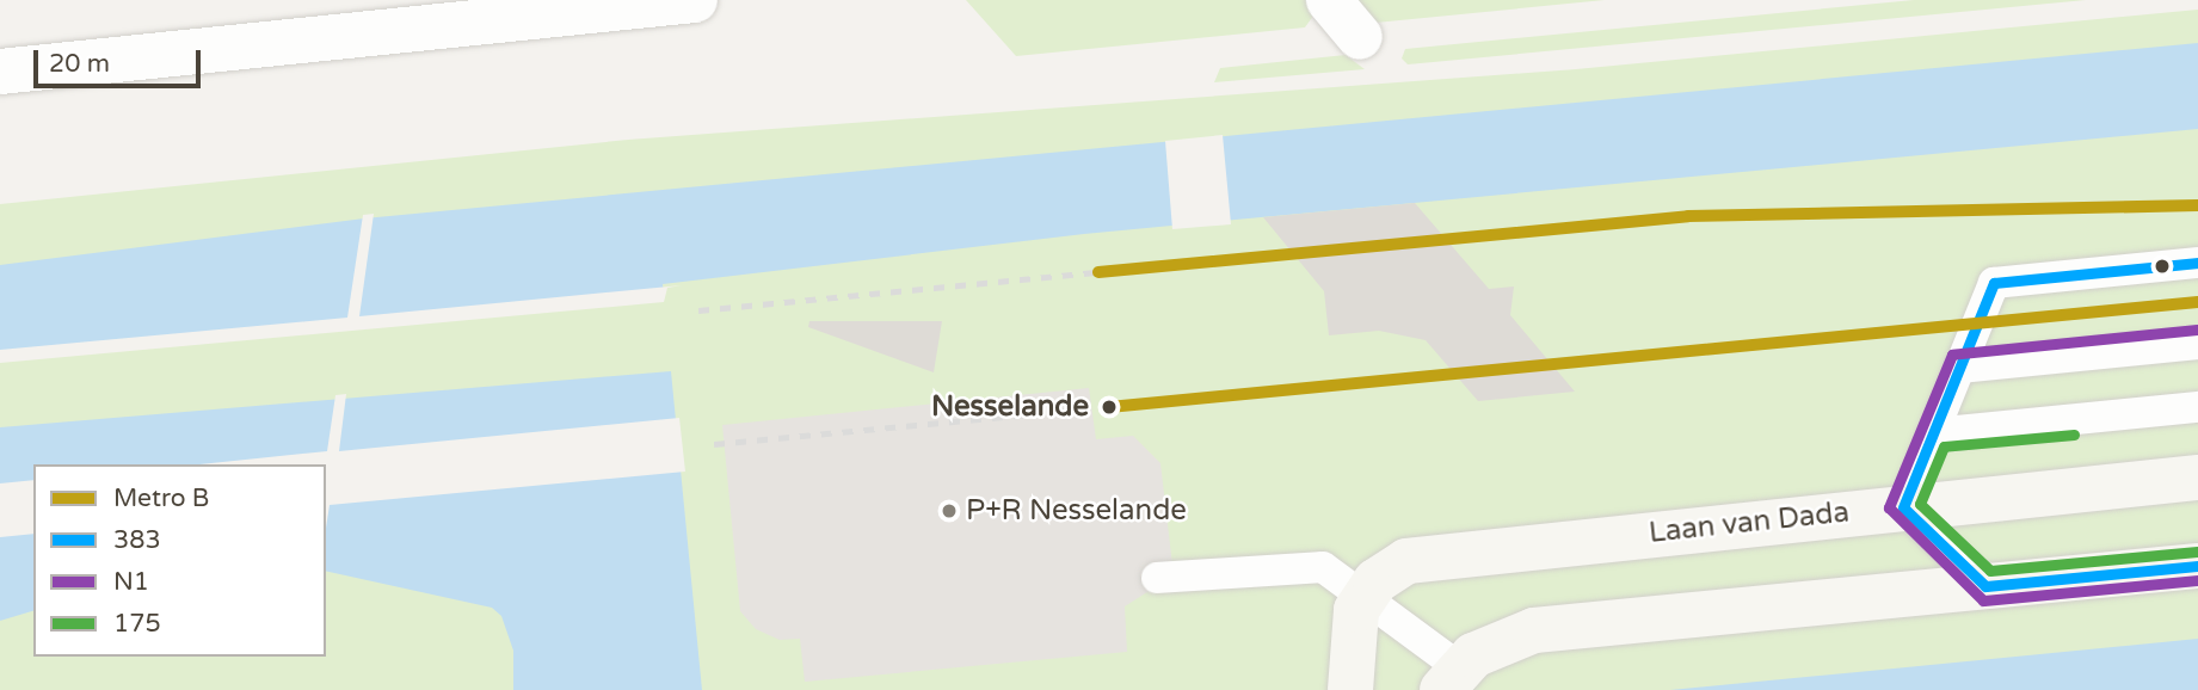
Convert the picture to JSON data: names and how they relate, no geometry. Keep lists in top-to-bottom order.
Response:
{
  "streets": {
    "street": ["Laan van Dada"]
  },
  "places": ["Nesselande", "P+R Nesselande"],
  "lines": [
    "metro line B",
    "transit line 383",
    "transit line N1",
    "transit line 175"
  ],
  "legend": [
    "Metro B",
    "383",
    "N1",
    "175"
  ],
  "scale_bar": "20 m"
}
